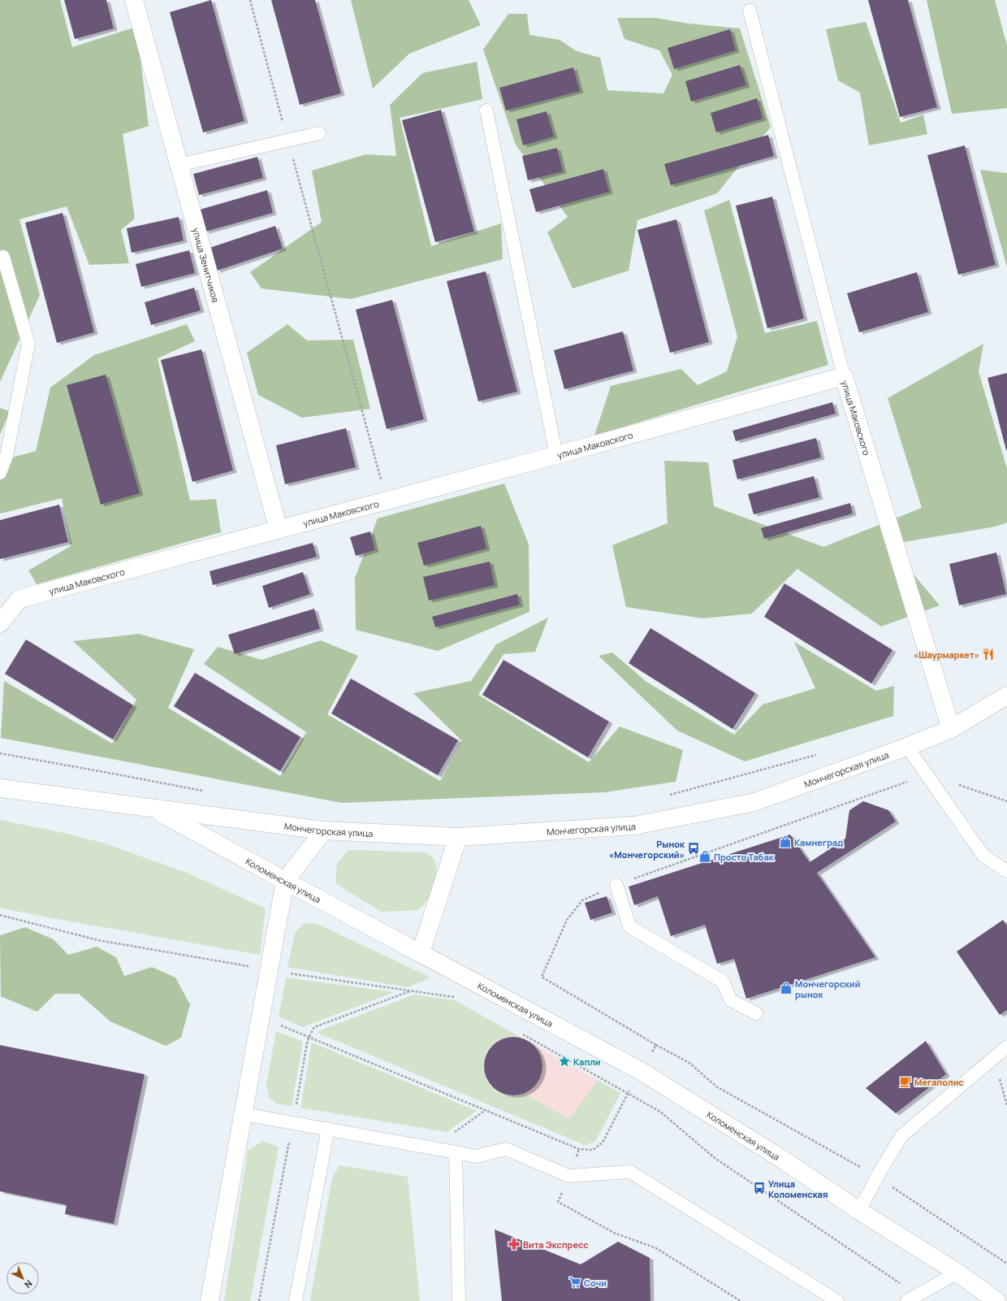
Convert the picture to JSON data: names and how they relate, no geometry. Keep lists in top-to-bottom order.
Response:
{
  "streets": {
    "street": [
      "улица Зенитчиков",
      "улица Маковского",
      "Мончегорская улица",
      "Коломенская улица"
    ]
  },
  "crossings": [
    ["улица Зенитчиков", "улица Маковского"],
    ["улица Маковского", "Мончегорская улица"],
    ["Мончегорская улица", "Коломенская улица"]
  ],
  "places": {
    "restaurant": ["«Шаурмаркет»"],
    "shop": ["Камнеград", "Просто Табак", "Мончегорский рынок"],
    "bus stop": ["Рынок «Мончегорский»", "Улица Коломенская"],
    "place": ["Капли"],
    "cafe": ["Мегаполис"],
    "pharmacy": ["Вита Экспресс"],
    "supermarket": ["Сочи"]
  },
  "north": "bottom right"
}
